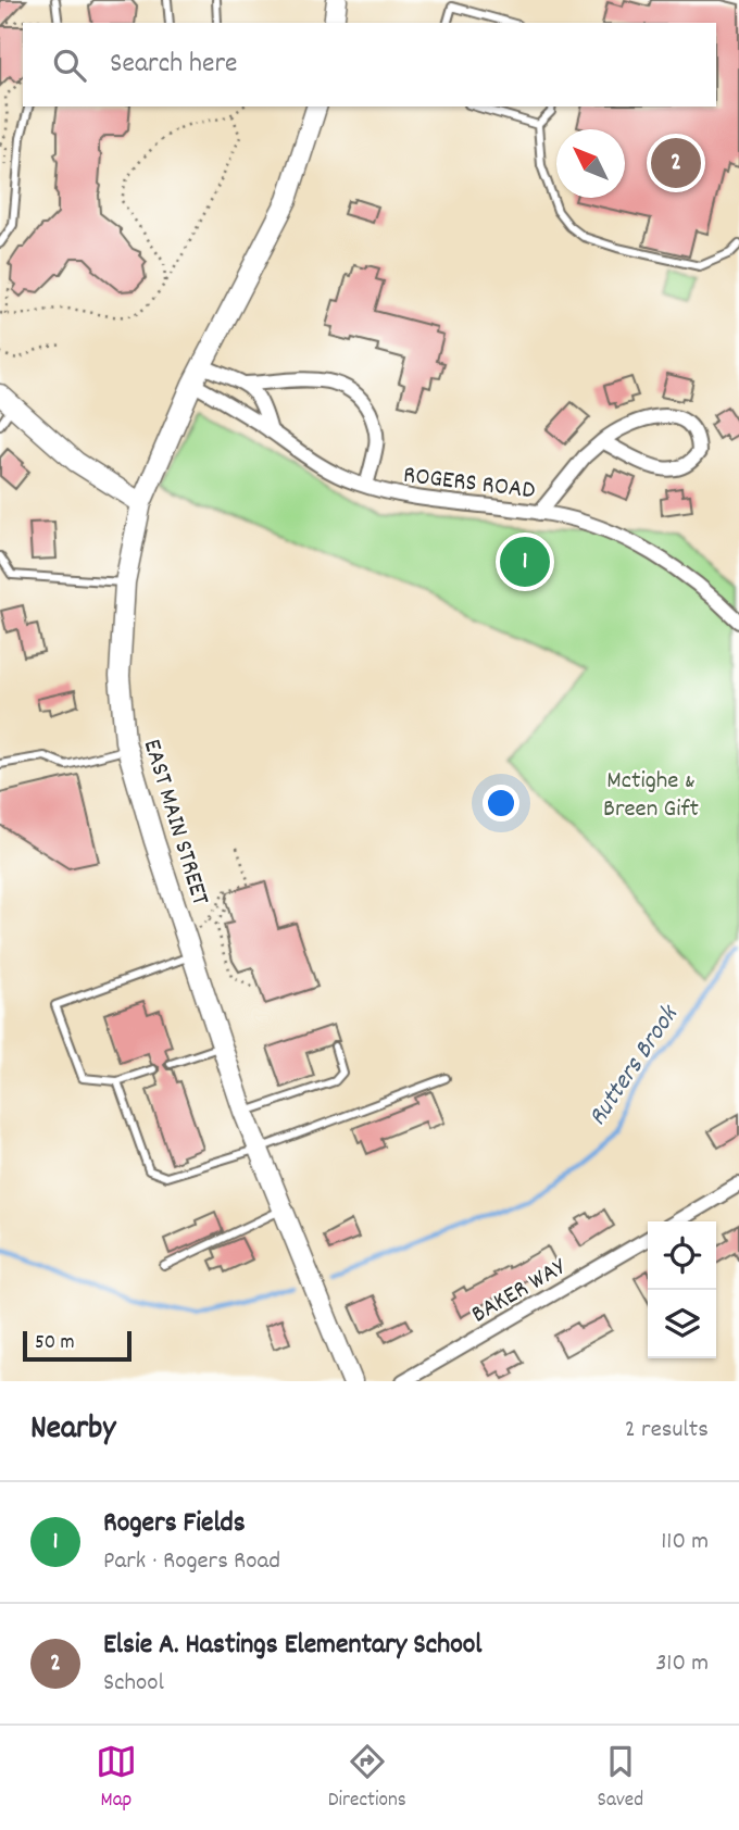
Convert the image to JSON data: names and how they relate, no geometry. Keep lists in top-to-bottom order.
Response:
{
  "streets": {
    "main road": ["EAST MAIN STREET"],
    "street": ["ROGERS ROAD", "BAKER WAY"]
  },
  "crossings": [
    ["ROGERS ROAD", "EAST MAIN STREET"]
  ],
  "water": ["Rutters Brook"],
  "parks": ["Mctighe & Breen Gift"],
  "scale_bar": "50 m",
  "north": "top left",
  "page": {
    "search": "Search here",
    "pins": ["2", "1"],
    "scale": "50 m",
    "heading": ["Nearby", "2 results"],
    "list": [
      {
        "mark": "1",
        "name": "Rogers Fields",
        "note": "Park · Rogers Road",
        "value": "110 m"
      },
      {
        "mark": "2",
        "name": "Elsie A. Hastings Elementary School",
        "note": "School",
        "value": "310 m"
      }
    ],
    "nav": ["Map", "Directions", "Saved"]
  }
}
